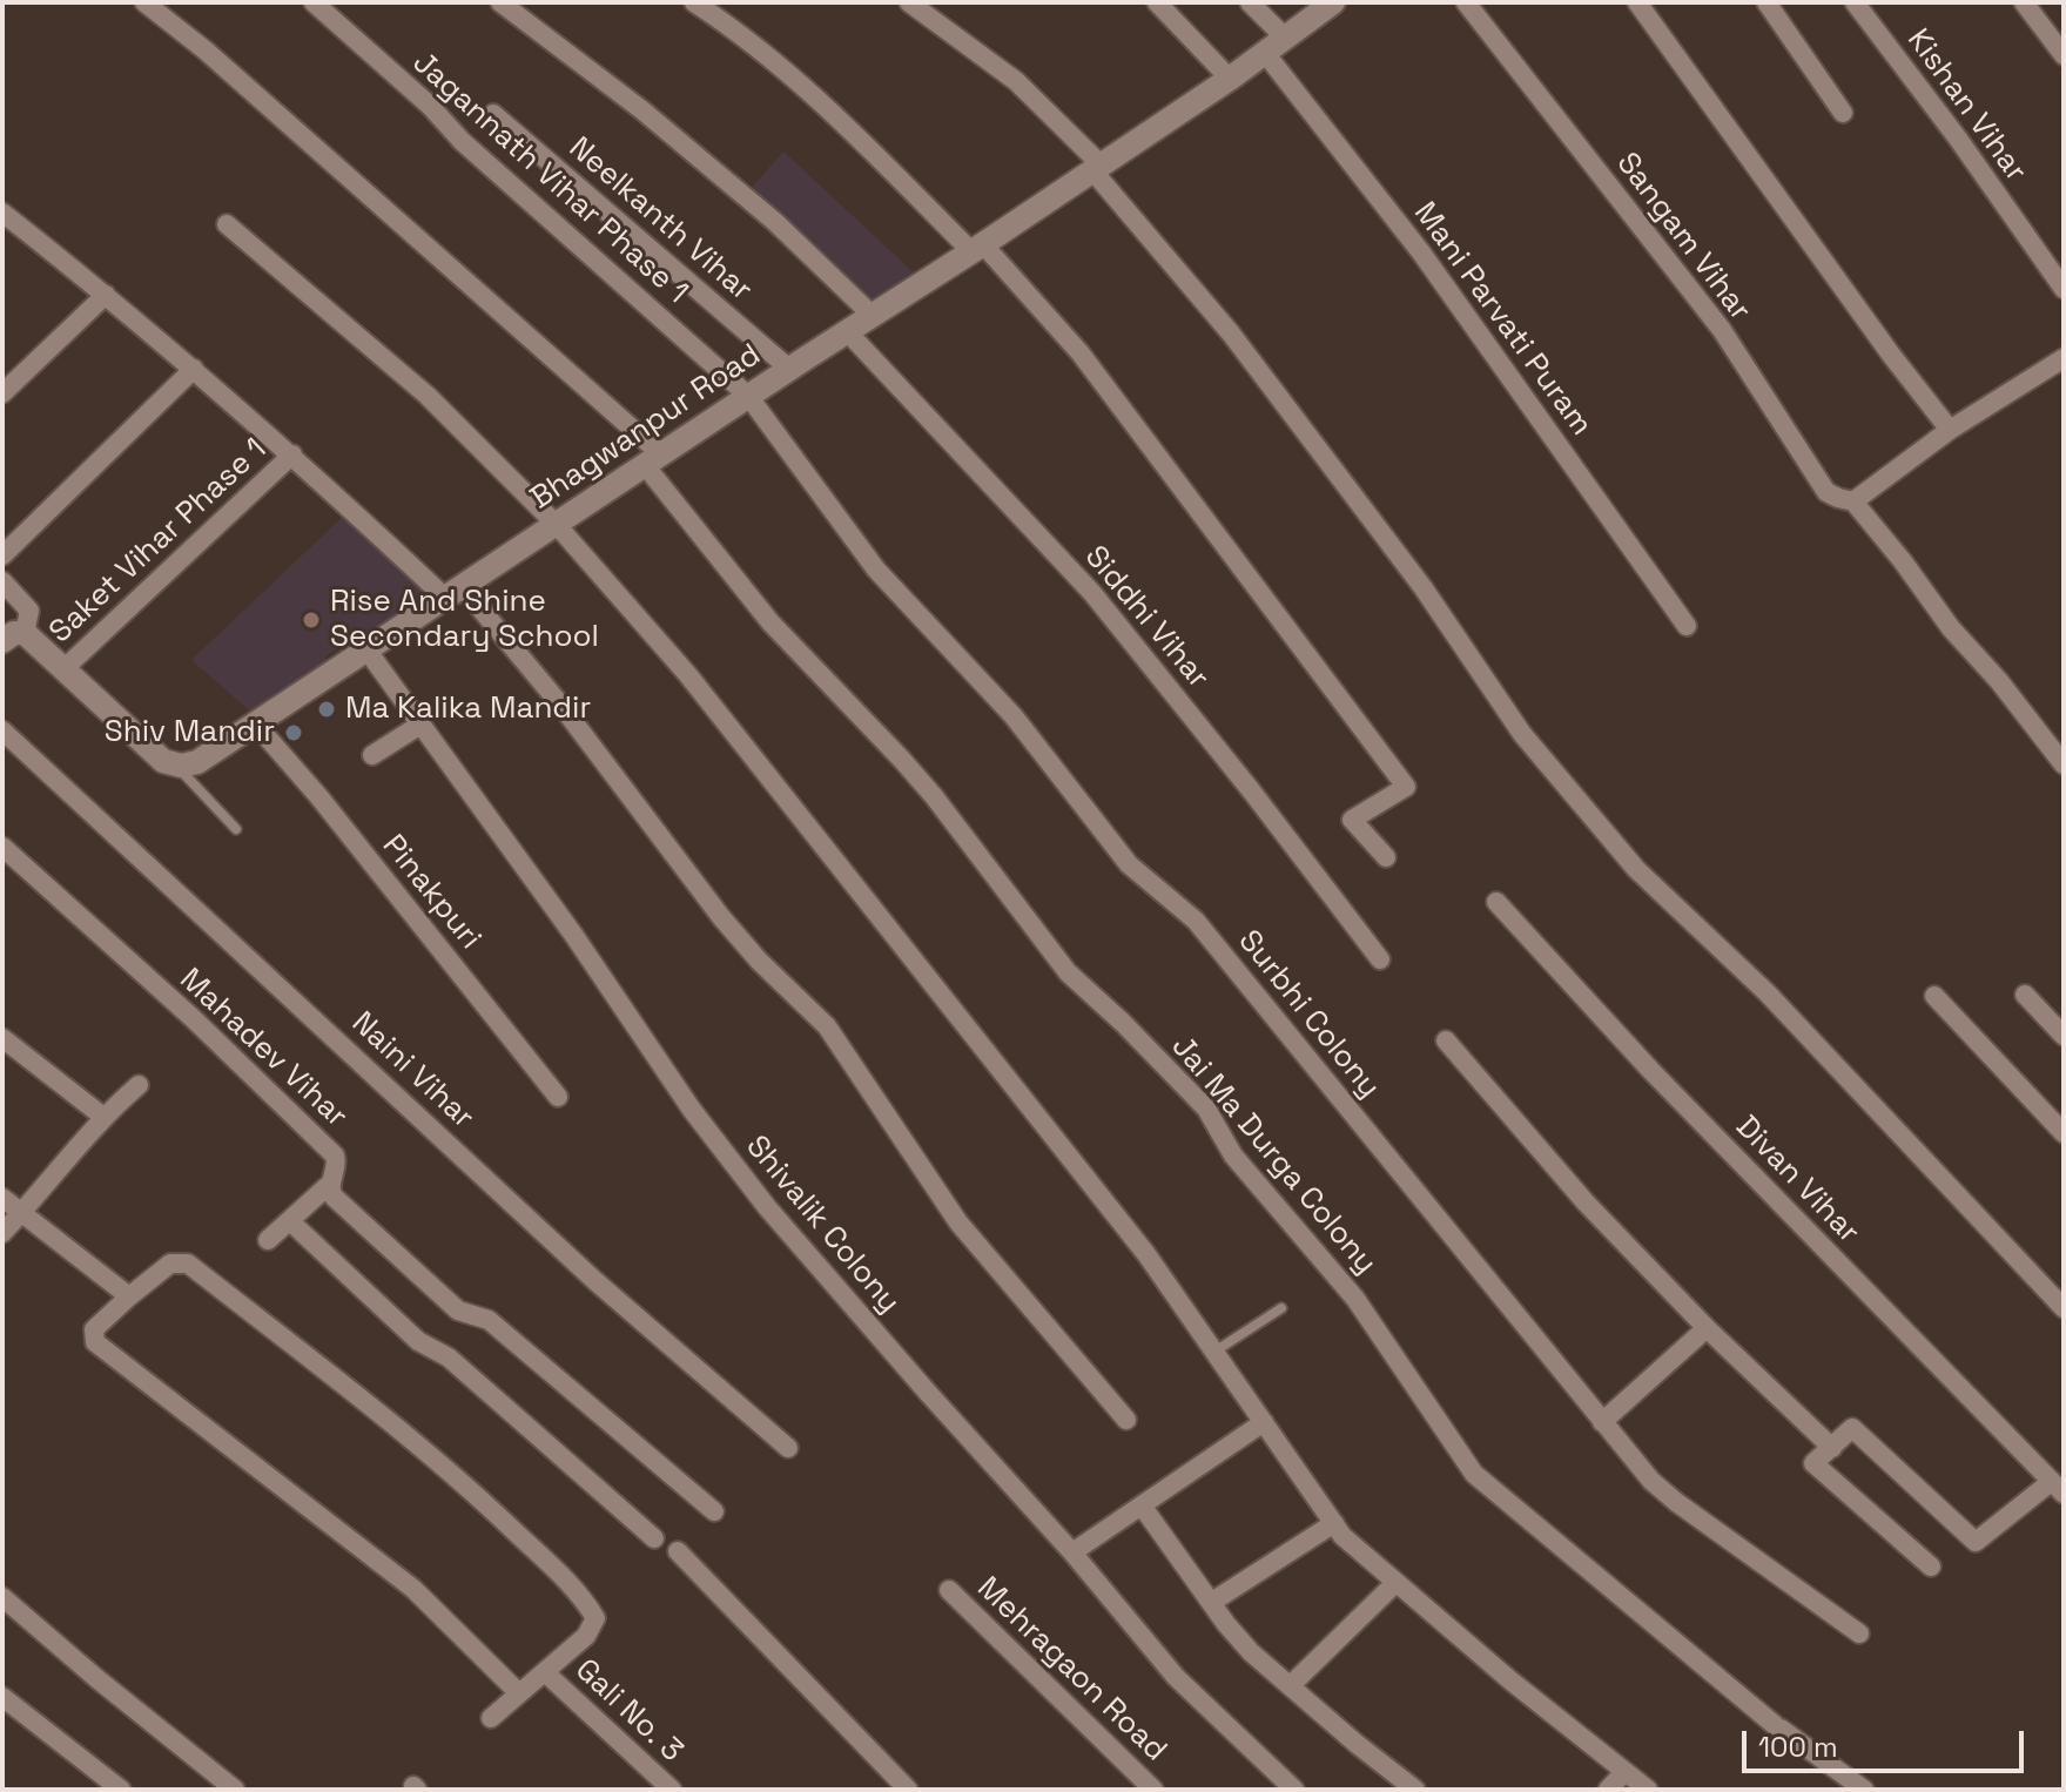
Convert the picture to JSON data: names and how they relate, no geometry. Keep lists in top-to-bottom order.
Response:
{
  "streets": {
    "street": [
      "Kishan Vihar",
      "Jagannath Vihar Phase 1",
      "Neelkanth Vihar",
      "Sangam Vihar",
      "Mani Parvati Puram",
      "Bhagwanpur Road",
      "Saket Vihar Phase 1",
      "Siddhi Vihar",
      "Pinakpuri",
      "Surbhi Colony",
      "Mahadev Vihar",
      "Naini Vihar",
      "Jai Ma Durga Colony",
      "Divan Vihar",
      "Shivalik Colony",
      "Mehragaon Road",
      "Gali No. 3"
    ]
  },
  "crossings": [
    ["Jagannath Vihar Phase 1", "Bhagwanpur Road"],
    ["Jagannath Vihar Phase 1", "Surbhi Colony"],
    ["Neelkanth Vihar", "Bhagwanpur Road"],
    ["Mani Parvati Puram", "Bhagwanpur Road"],
    ["Bhagwanpur Road", "Siddhi Vihar"],
    ["Bhagwanpur Road", "Pinakpuri"],
    ["Bhagwanpur Road", "Surbhi Colony"],
    ["Bhagwanpur Road", "Jai Ma Durga Colony"],
    ["Bhagwanpur Road", "Shivalik Colony"]
  ],
  "places": ["Rise And Shine Secondary School", "Ma Kalika Mandir", "Shiv Mandir"],
  "scale_bar": "100 m"
}
